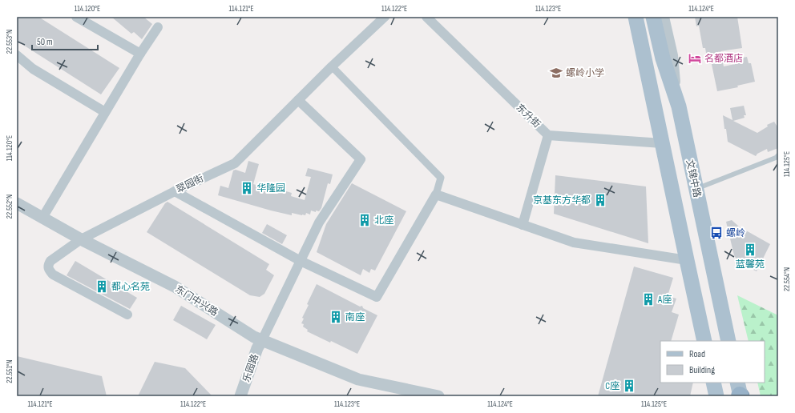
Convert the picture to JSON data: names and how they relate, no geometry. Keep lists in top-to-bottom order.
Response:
{
  "streets": {
    "main road": ["文锦中路"],
    "street": [
      "东升街",
      "翠园街",
      "东门中兴路",
      "乐园路"
    ]
  },
  "crossings": [
    ["翠园街", "东门中兴路"],
    ["东门中兴路", "乐园路"]
  ],
  "places": {
    "hotel": ["名都酒店"],
    "school or university": ["螺岭小学"],
    "building": [
      "华隆园",
      "京基东方华都",
      "北座",
      "蓝馨苑",
      "都心名苑",
      "A座",
      "南座",
      "C座"
    ],
    "bus stop": ["螺岭"]
  },
  "legend": ["Road", "Building"],
  "scale_bar": "50 m",
  "coordinates": [
    "114.120°E",
    "114.121°E",
    "114.122°E",
    "114.123°E",
    "114.124°E",
    "22.553°N",
    "114.125°E",
    "22.552°N",
    "22.554°N",
    "22.551°N"
  ]
}
